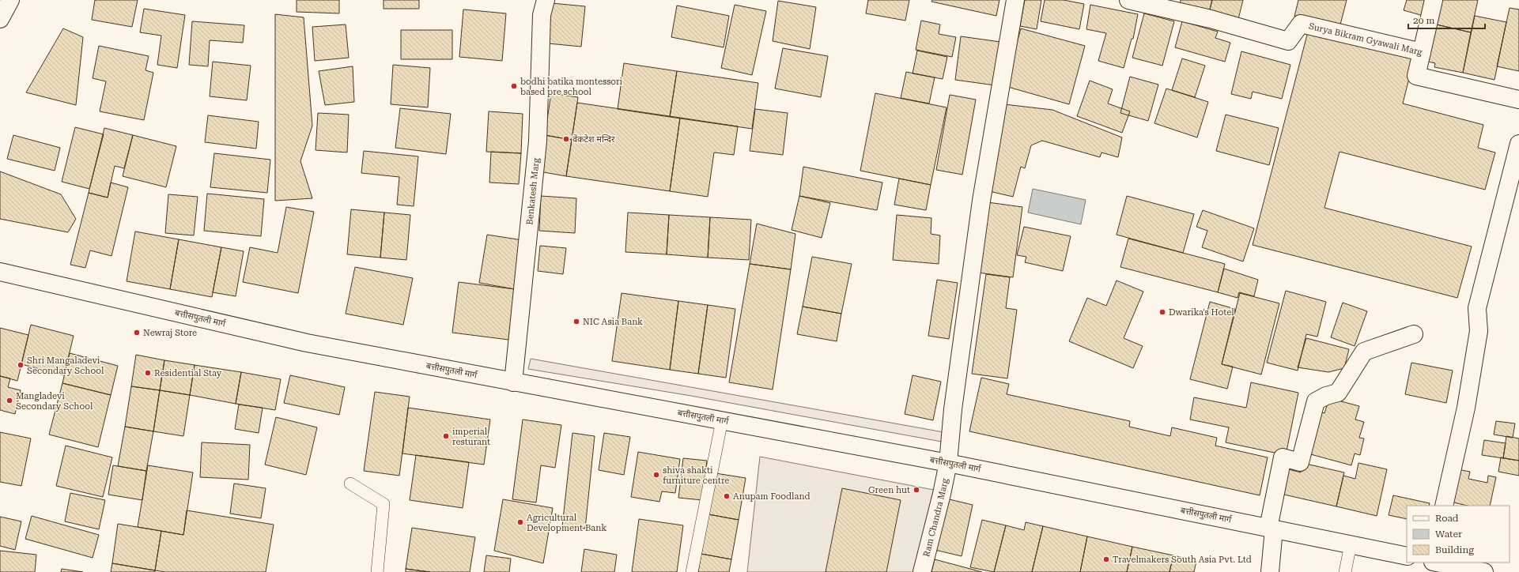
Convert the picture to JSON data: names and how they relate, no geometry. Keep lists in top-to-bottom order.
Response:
{
  "streets": {
    "main road": [
      "Surya Bikram Gyawali Marg",
      "Benkatesh Marg",
      "बत्तीसपुतली मार्ग",
      "Ram Chandra Marg"
    ]
  },
  "crossings": [
    ["Benkatesh Marg", "बत्तीसपुतली मार्ग"],
    ["बत्तीसपुतली मार्ग", "Ram Chandra Marg"]
  ],
  "places": [
    "bodhi batika montessori based pre school",
    "वेंकटेश मन्दिर",
    "Dwarika's Hotel",
    "NIC Asia Bank",
    "Newraj Store",
    "Shri Mangaladevi Secondary School",
    "Residential Stay",
    "Mangladevi Secondary School",
    "imperial resturant",
    "shiva shakti furniture centre",
    "Green hut",
    "Anupam Foodland",
    "Agricultural Development Bank",
    "Travelmakers South Asia Pvt. Ltd"
  ],
  "legend": ["Road", "Water", "Building"],
  "scale_bar": "20 m"
}
